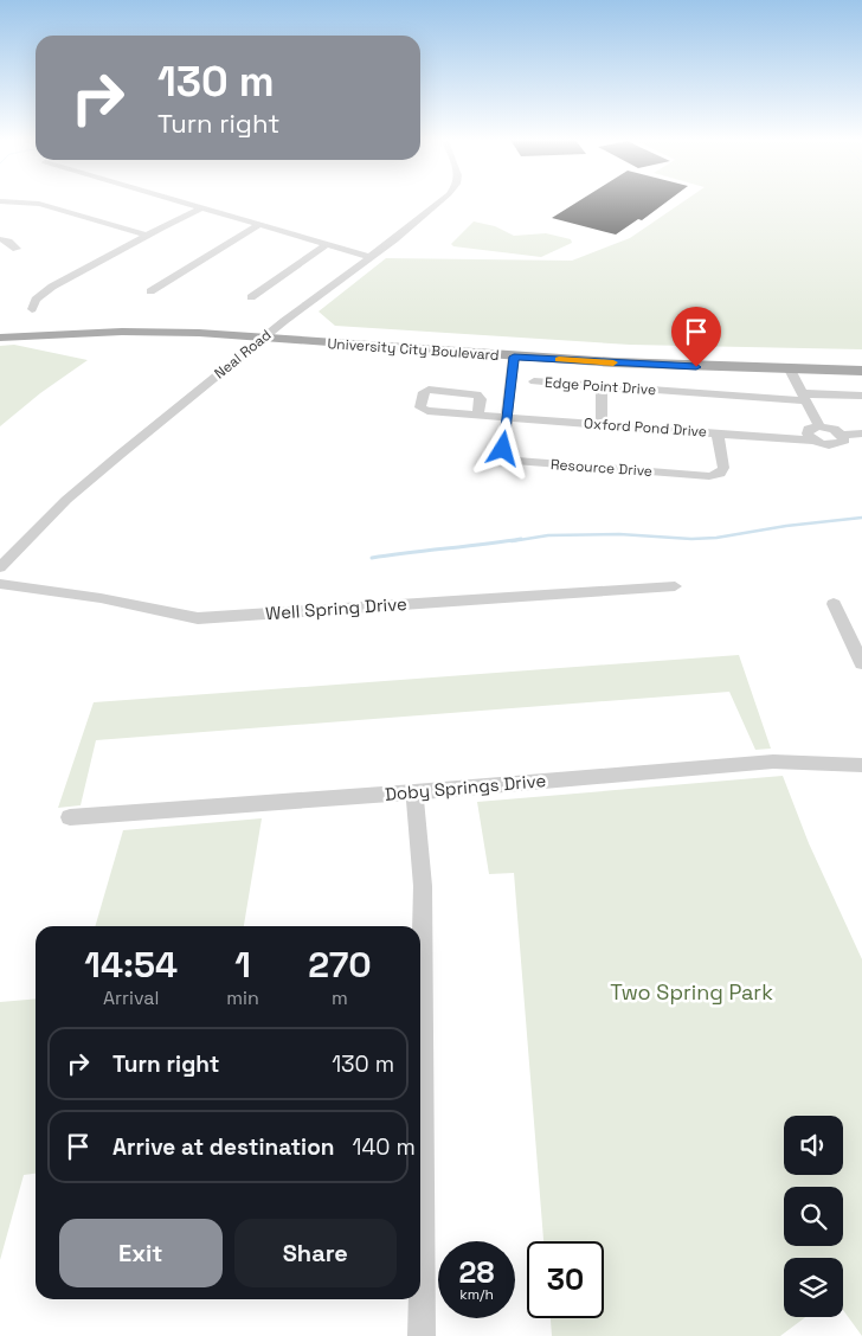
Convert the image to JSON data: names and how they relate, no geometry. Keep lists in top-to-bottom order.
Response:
{
  "streets": {
    "main road": ["University City Boulevard"],
    "street": [
      "Neal Road",
      "Edge Point Drive",
      "Oxford Pond Drive",
      "Resource Drive",
      "Well Spring Drive",
      "Doby Springs Drive"
    ]
  },
  "crossings": [
    ["University City Boulevard", "Neal Road"],
    ["University City Boulevard", "Resource Drive"],
    ["Oxford Pond Drive", "Resource Drive"]
  ],
  "parks": ["Two Spring Park"],
  "page": {
    "turn": ["130 m", "Turn right"],
    "eta": [
      "14:54",
      "Arrival",
      "1",
      "min",
      "270",
      "m"
    ],
    "list": [
      {
        "name": "Turn right",
        "value": "130 m"
      },
      {
        "name": "Arrive at destination",
        "value": "140 m"
      }
    ],
    "buttons": ["Exit", "Share"],
    "speed": "28 km/h",
    "limit": "30"
  }
}
